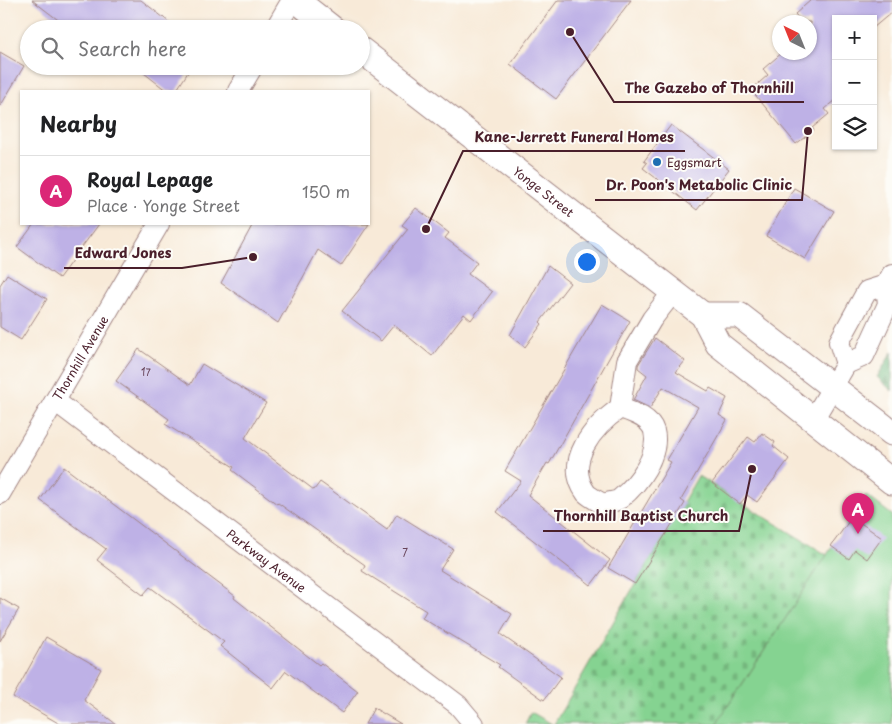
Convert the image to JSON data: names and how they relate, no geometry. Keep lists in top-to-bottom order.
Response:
{
  "streets": {
    "main road": ["Yonge Street"],
    "street": ["Thornhill Avenue", "Parkway Avenue"]
  },
  "crossings": [
    ["Thornhill Avenue", "Parkway Avenue"]
  ],
  "places": [
    "The Gazebo of Thornhill",
    "Dr. Poon's Metabolic Clinic",
    "Eggsmart",
    "Kane-Jerrett Funeral Homes",
    "Edward Jones",
    "Thornhill Baptist Church"
  ],
  "house_numbers": ["17", "7"],
  "north": "top left",
  "page": {
    "map_buttons": ["+", "−"],
    "search": "Search here",
    "heading": "Nearby",
    "list": [
      {
        "mark": "A",
        "name": "Royal Lepage",
        "note": "Place · Yonge Street",
        "value": "150 m"
      }
    ],
    "pins": "A"
  }
}
